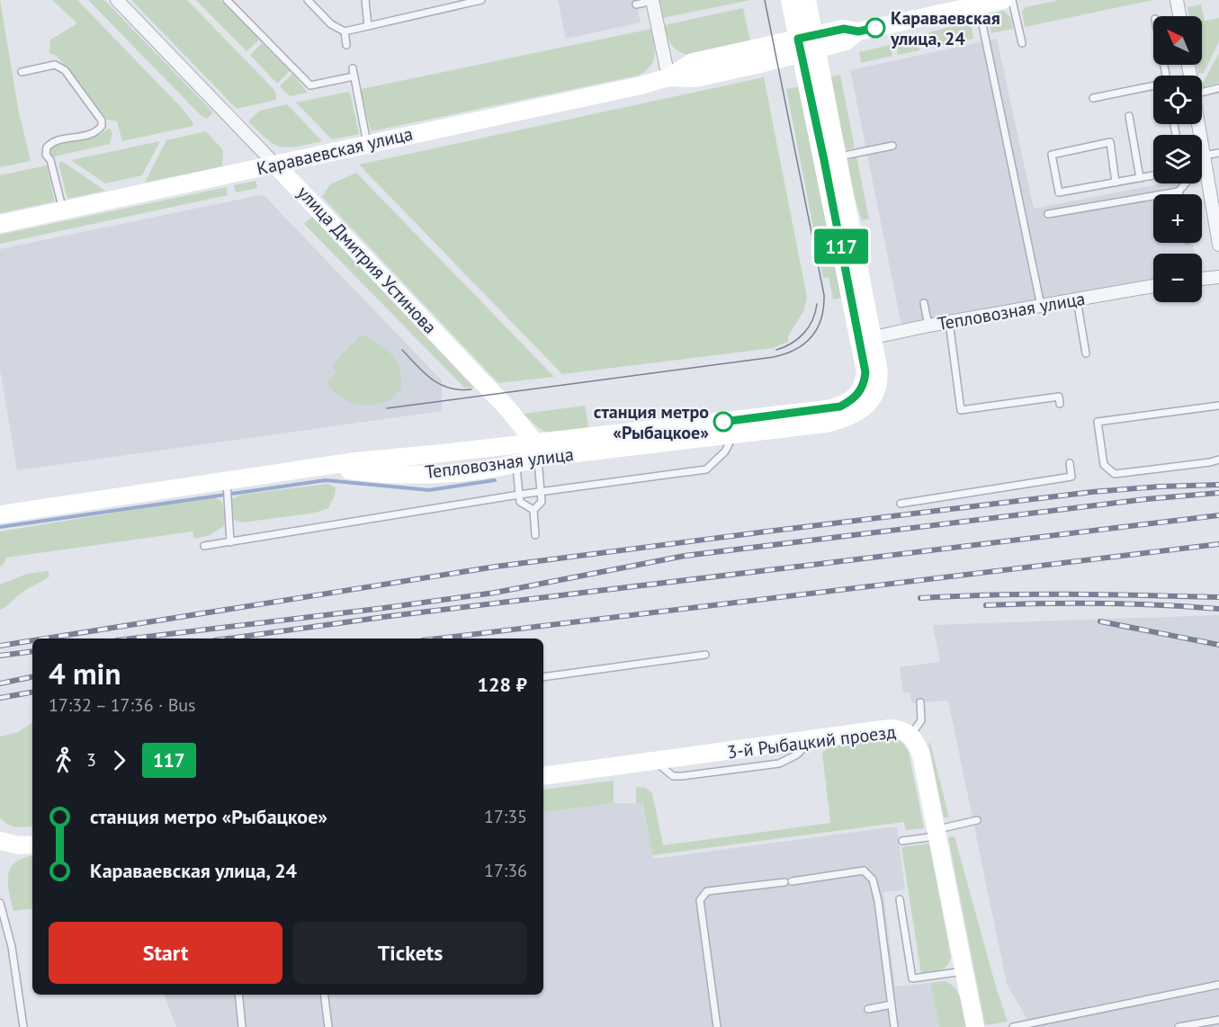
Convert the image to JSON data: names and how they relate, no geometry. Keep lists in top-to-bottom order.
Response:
{
  "streets": {
    "street": [
      "Караваевская улица",
      "улица Дмитрия Устинова",
      "Тепловозная улица",
      "3-й Рыбацкий проезд"
    ]
  },
  "crossings": [
    ["Караваевская улица", "улица Дмитрия Устинова"],
    ["улица Дмитрия Устинова", "Тепловозная улица"]
  ],
  "places": ["Караваевская улица, 24", "станция метро «Рыбацкое»"],
  "lines": ["bus line 117"],
  "north": "top left",
  "page": {
    "on_map": "117",
    "map_buttons": ["+", "−"],
    "heading": ["4 min", "17:32 – 17:36 · Bus", "128 ₽"],
    "legs": ["3", "117"],
    "list": [
      {
        "name": "станция метро «Рыбацкое»",
        "value": "17:35"
      },
      {
        "name": "Караваевская улица, 24",
        "value": "17:36"
      }
    ],
    "buttons": ["Start", "Tickets"]
  }
}
